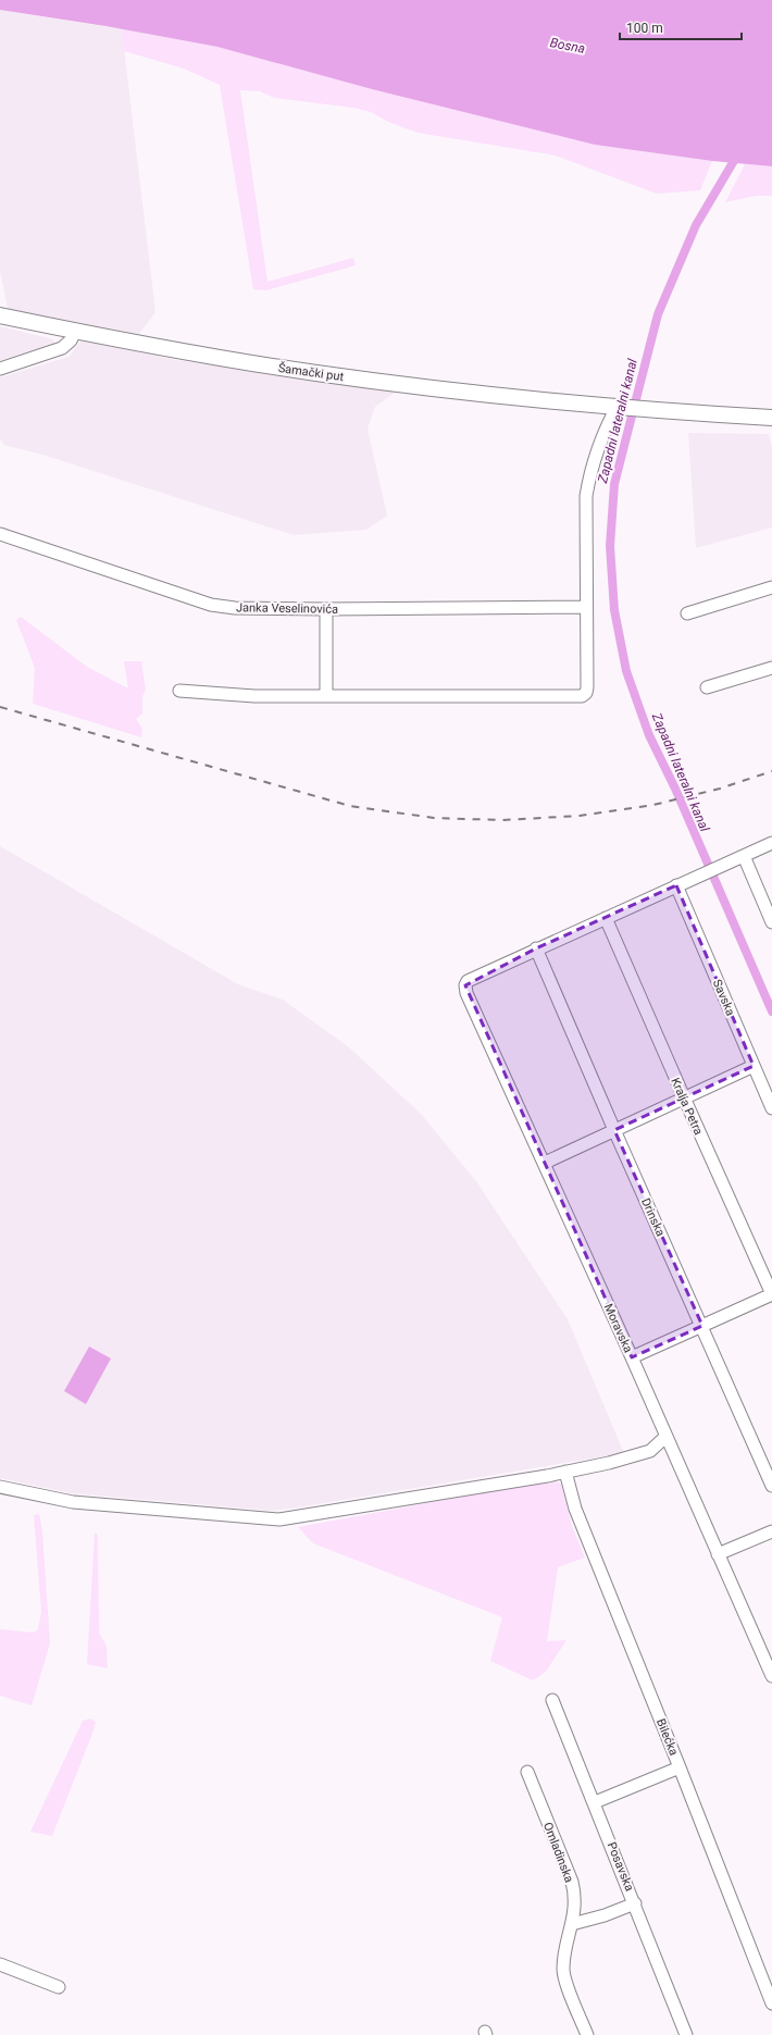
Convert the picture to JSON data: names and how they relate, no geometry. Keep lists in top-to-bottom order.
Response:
{
  "streets": {
    "main road": ["Šamački put"],
    "street": [
      "Janka Veselinovića",
      "Savska",
      "Kralja Petra",
      "Drinska",
      "Moravska",
      "Bilećka",
      "Omladinska",
      "Posavska"
    ]
  },
  "crossings": [
    ["Drinska", "Moravska"]
  ],
  "water": ["Bosna", "Zapadni lateralni kanal"],
  "scale_bar": "100 m"
}
